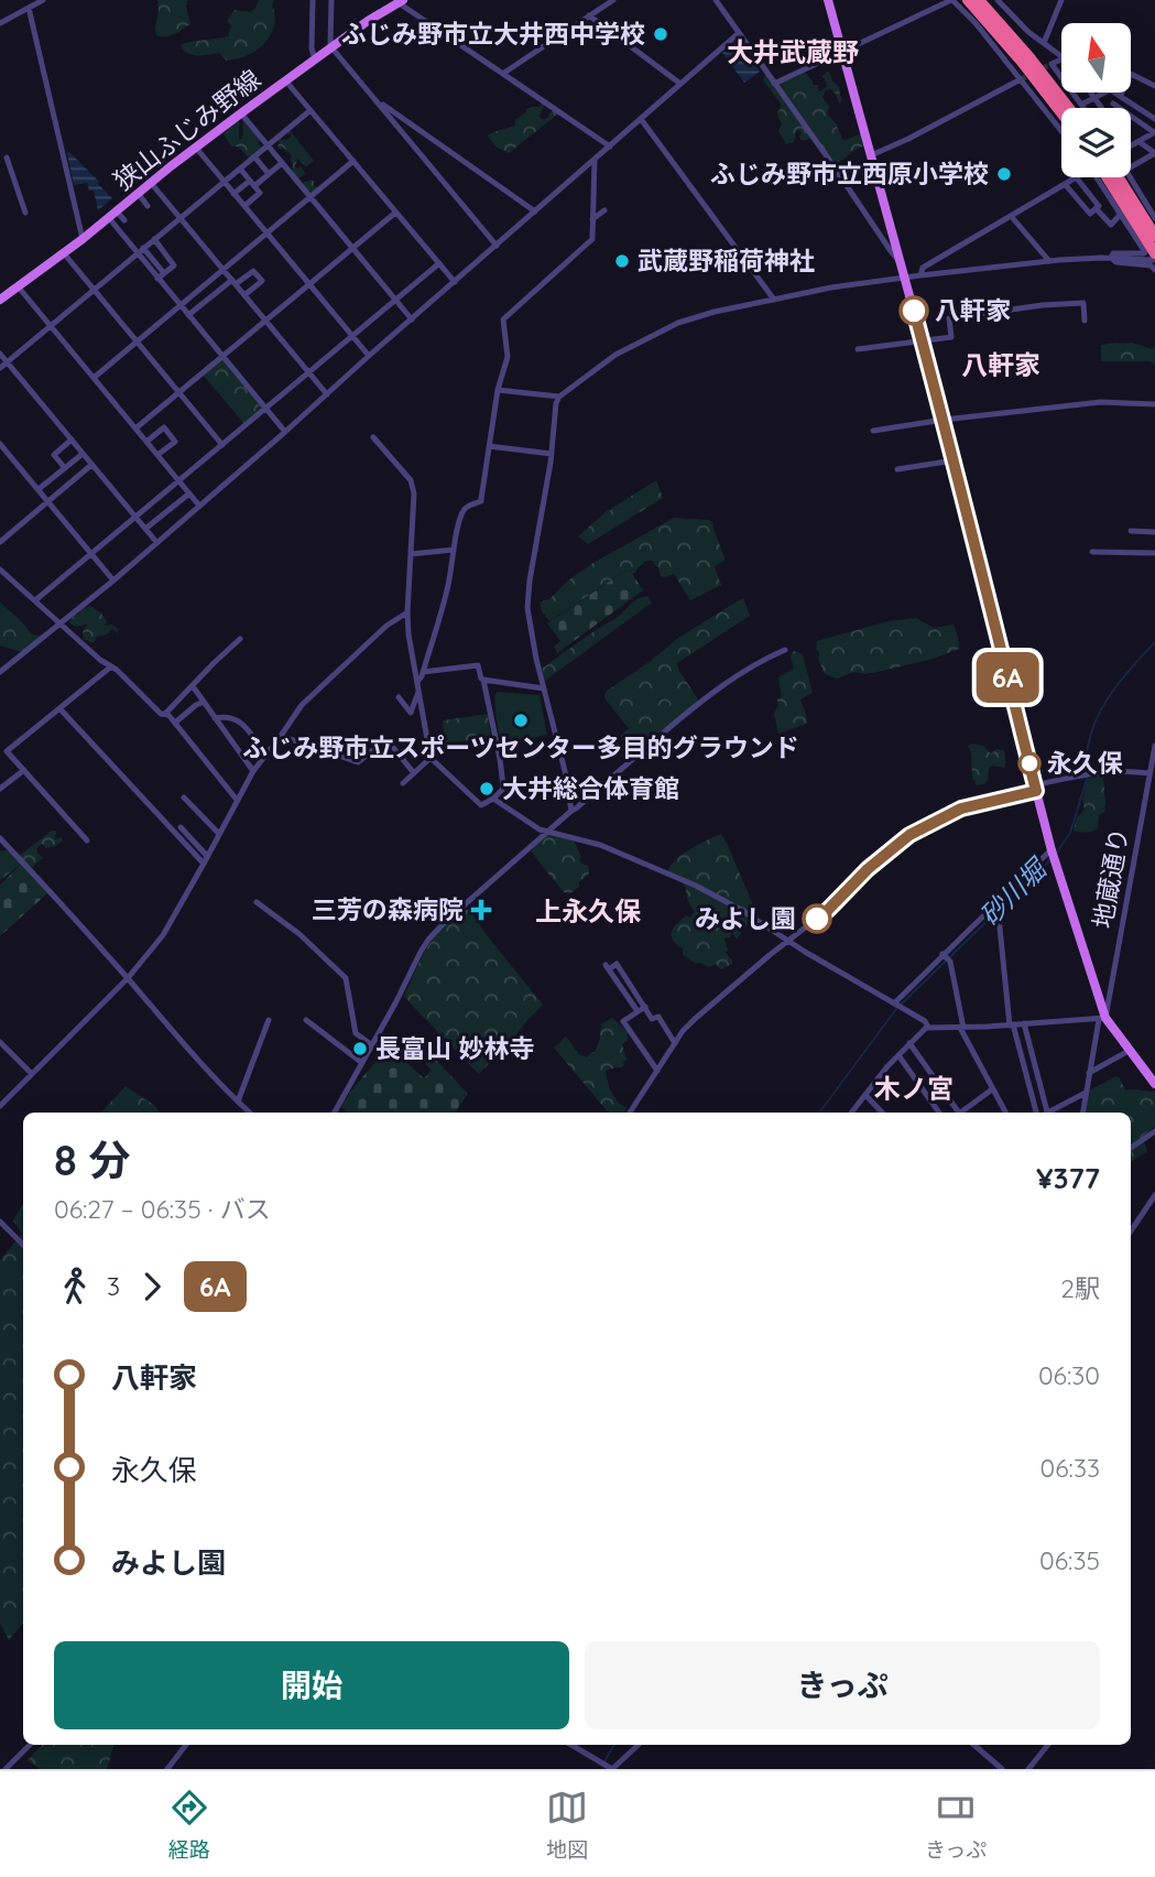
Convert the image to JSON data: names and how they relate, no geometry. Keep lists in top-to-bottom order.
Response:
{
  "streets": {
    "main road": ["狭山ふじみ野線"],
    "street": ["地蔵通り"]
  },
  "districts": [
    "大井武蔵野",
    "八軒家",
    "上永久保",
    "木ノ宮"
  ],
  "water": ["砂川堀"],
  "places": {
    "other": [
      "ふじみ野市立大井西中学校",
      "ふじみ野市立西原小学校",
      "武蔵野稲荷神社",
      "八軒家",
      "ふじみ野市⽴スポーツセンター多⽬的グラウンド",
      "永久保",
      "大井総合体育館",
      "みよし園",
      "長富山 妙林寺"
    ],
    "health": ["三芳の森病院"]
  },
  "lines": ["bus line 6A"],
  "north": "top",
  "page": {
    "on_map": "6A",
    "heading": ["8 分", "06:27 – 06:35 · バス", "¥377"],
    "legs": ["3", "6A", "2駅"],
    "list": [
      {
        "name": "八軒家",
        "value": "06:30"
      },
      {
        "name": "永久保",
        "value": "06:33"
      },
      {
        "name": "みよし園",
        "value": "06:35"
      }
    ],
    "buttons": ["開始", "きっぷ"],
    "tabs": ["経路", "地図", "きっぷ"]
  }
}
